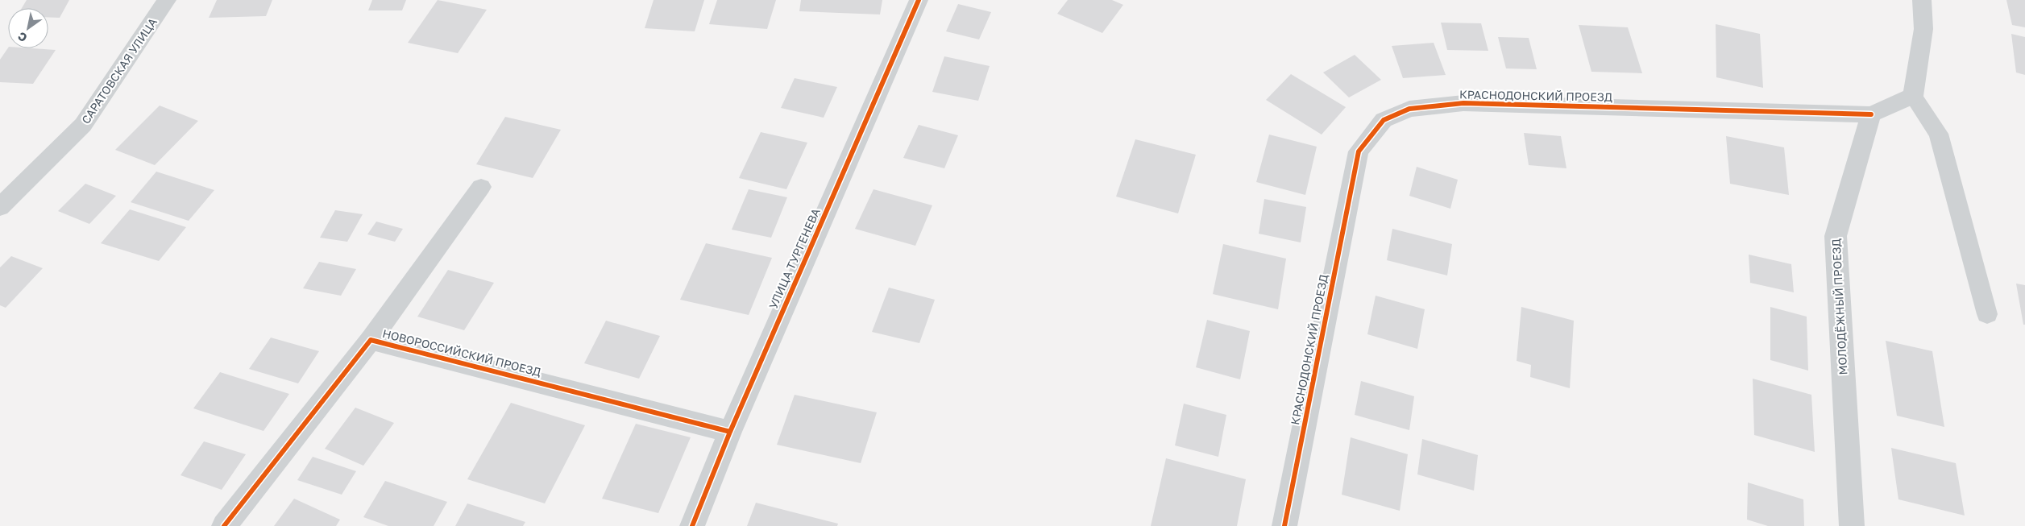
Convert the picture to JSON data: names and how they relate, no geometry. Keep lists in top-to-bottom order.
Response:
{
  "streets": {
    "street": [
      "САРАТОВСКАЯ УЛИЦА",
      "КРАСНОДОНСКИЙ ПРОЕЗД",
      "УЛИЦА ТУРГЕНЕВА",
      "МОЛОДЁЖНЫЙ ПРОЕЗД",
      "НОВОРОССИЙСКИЙ ПРОЕЗД"
    ]
  },
  "crossings": [
    ["КРАСНОДОНСКИЙ ПРОЕЗД", "МОЛОДЁЖНЫЙ ПРОЕЗД"],
    ["УЛИЦА ТУРГЕНЕВА", "НОВОРОССИЙСКИЙ ПРОЕЗД"]
  ],
  "north": "bottom left"
}
